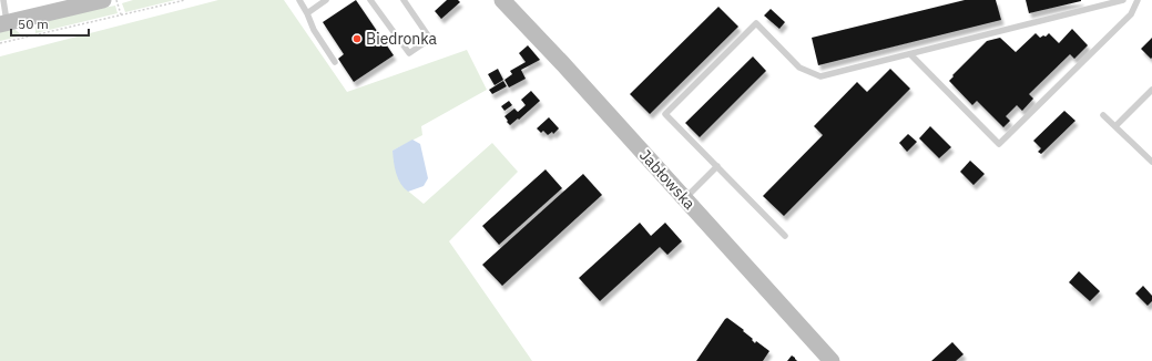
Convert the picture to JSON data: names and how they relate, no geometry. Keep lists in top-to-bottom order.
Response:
{
  "streets": {
    "main road": ["Jabłowska"]
  },
  "places": ["Biedronka"],
  "scale_bar": "50 m"
}
